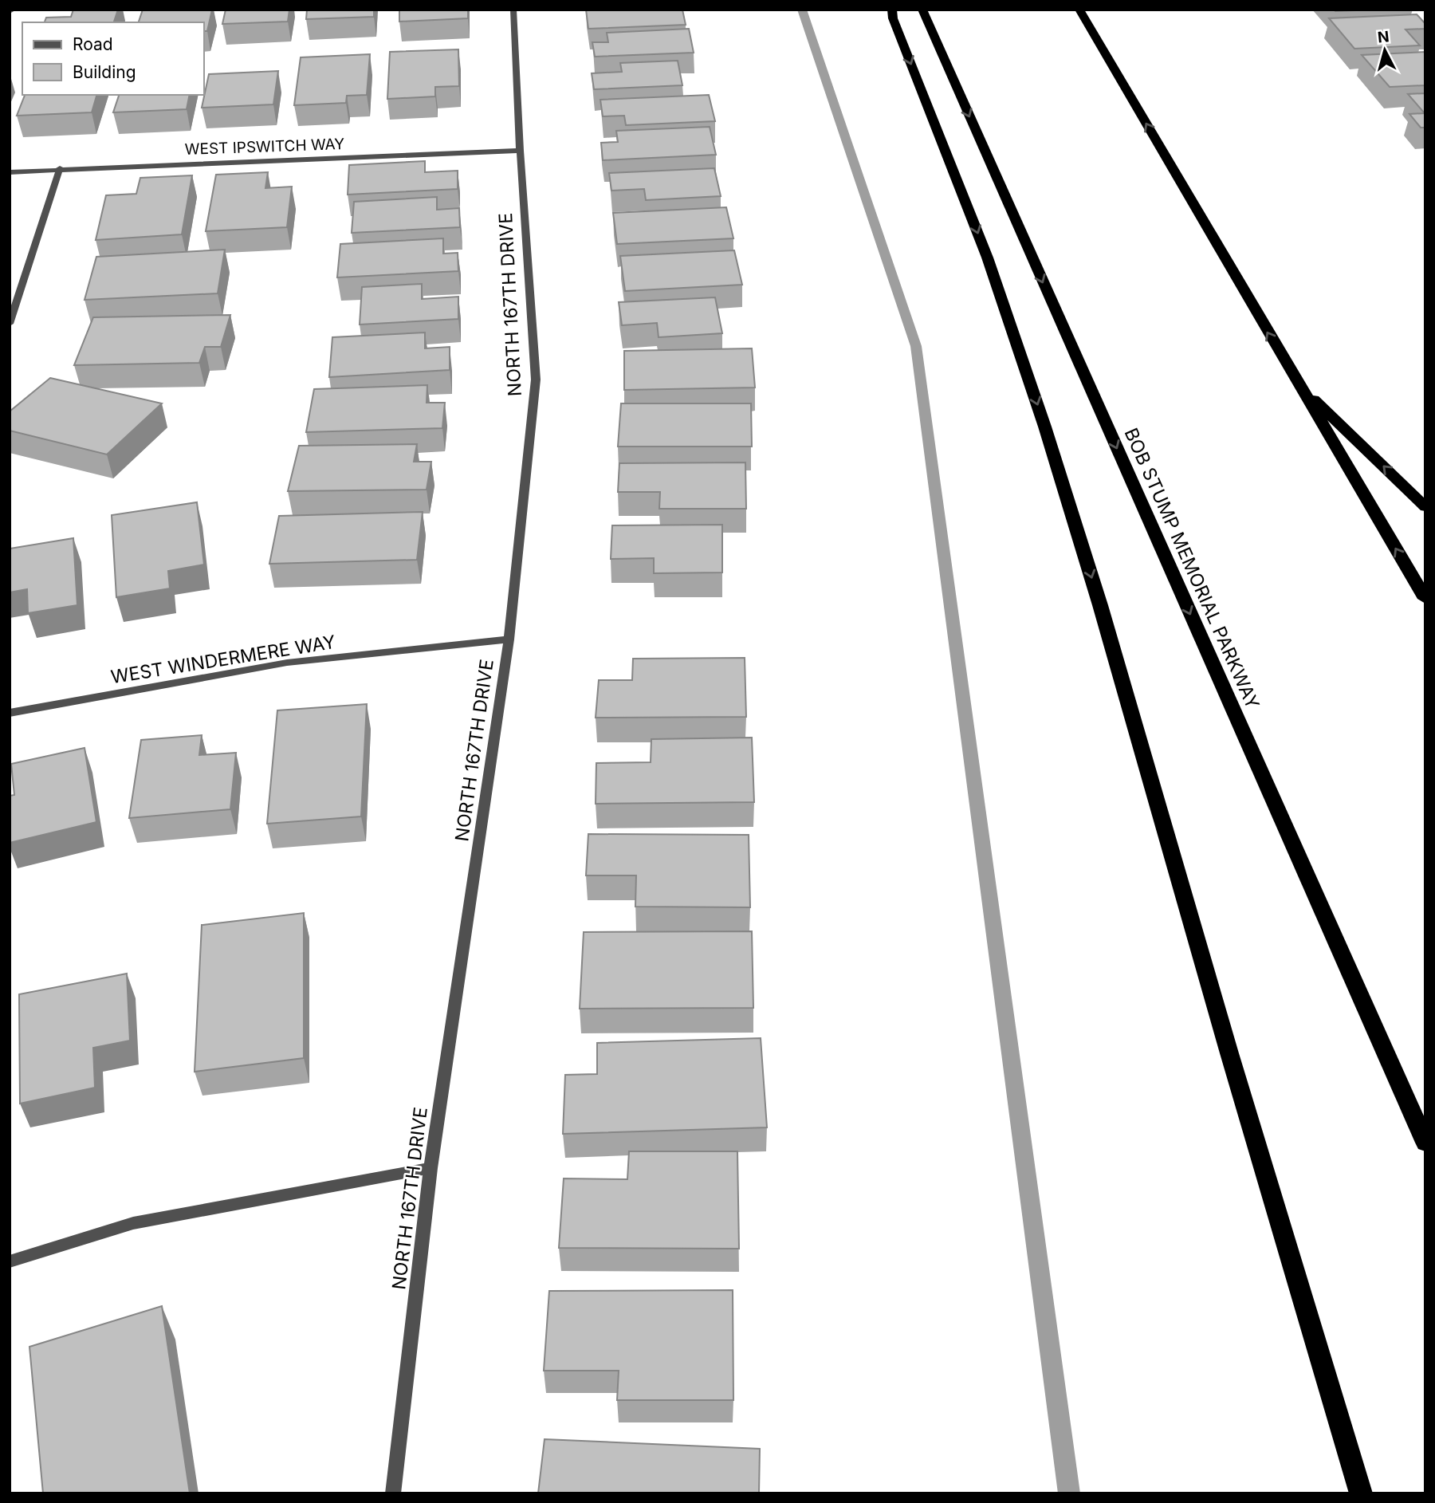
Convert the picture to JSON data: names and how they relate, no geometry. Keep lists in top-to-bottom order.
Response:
{
  "streets": {
    "highway": ["BOB STUMP MEMORIAL PARKWAY"],
    "street": ["WEST IPSWITCH WAY", "NORTH 167TH DRIVE", "WEST WINDERMERE WAY"]
  },
  "crossings": [
    ["WEST IPSWITCH WAY", "NORTH 167TH DRIVE"],
    ["NORTH 167TH DRIVE", "WEST WINDERMERE WAY"]
  ],
  "legend": ["Road", "Building"],
  "north": "top"
}
